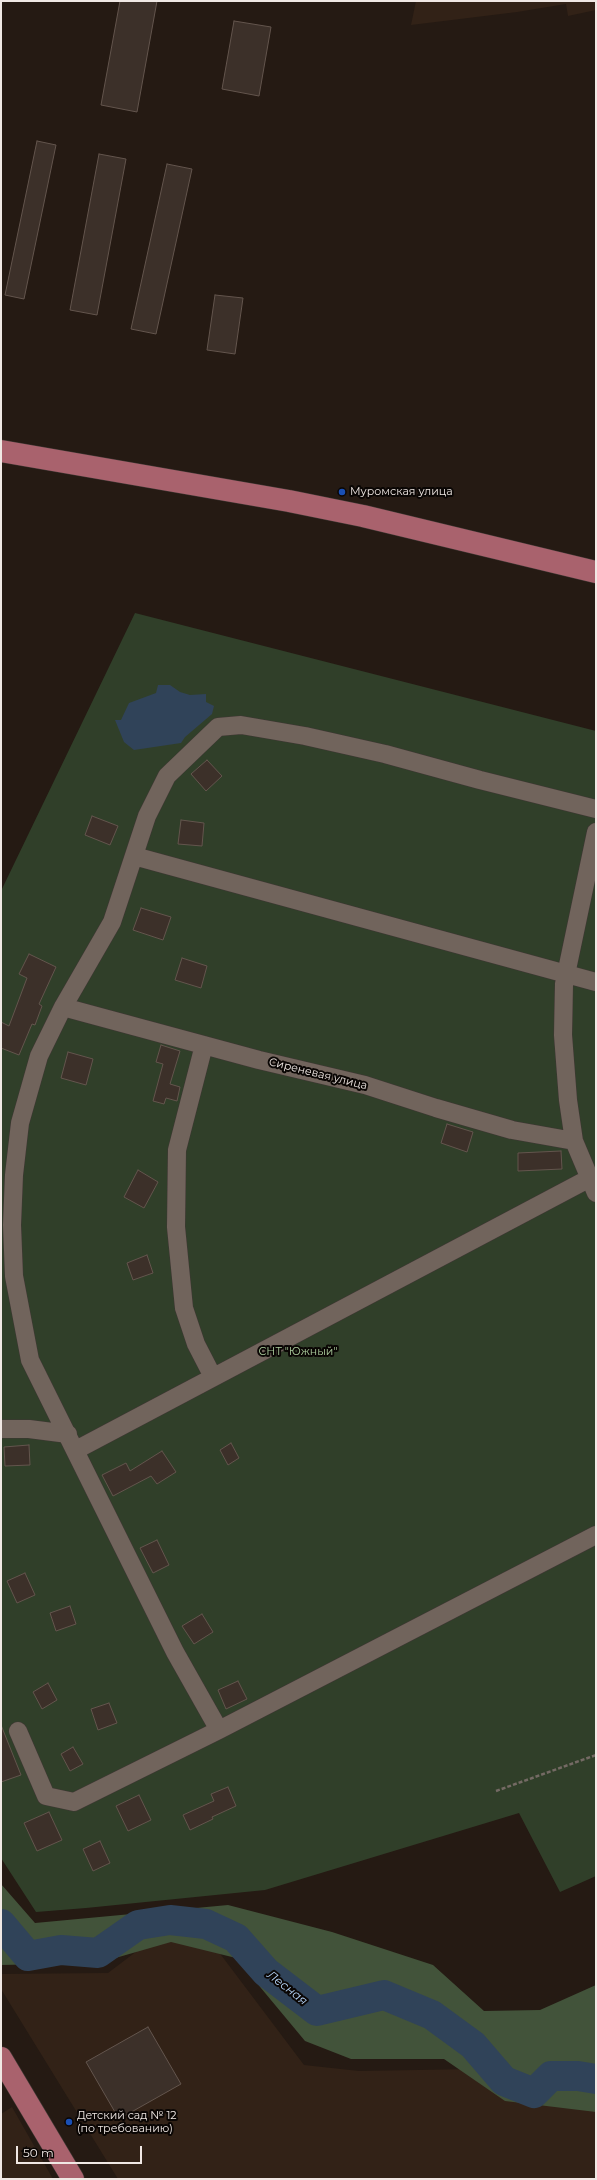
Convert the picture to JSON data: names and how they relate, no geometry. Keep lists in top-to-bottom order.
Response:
{
  "streets": {
    "street": ["Сиреневая улица"]
  },
  "water": ["Лесная"],
  "parks": ["СНТ \"Южный\""],
  "places": ["Муромская улица", "Детский сад № 12 (по требованию)"],
  "scale_bar": "50 m"
}
